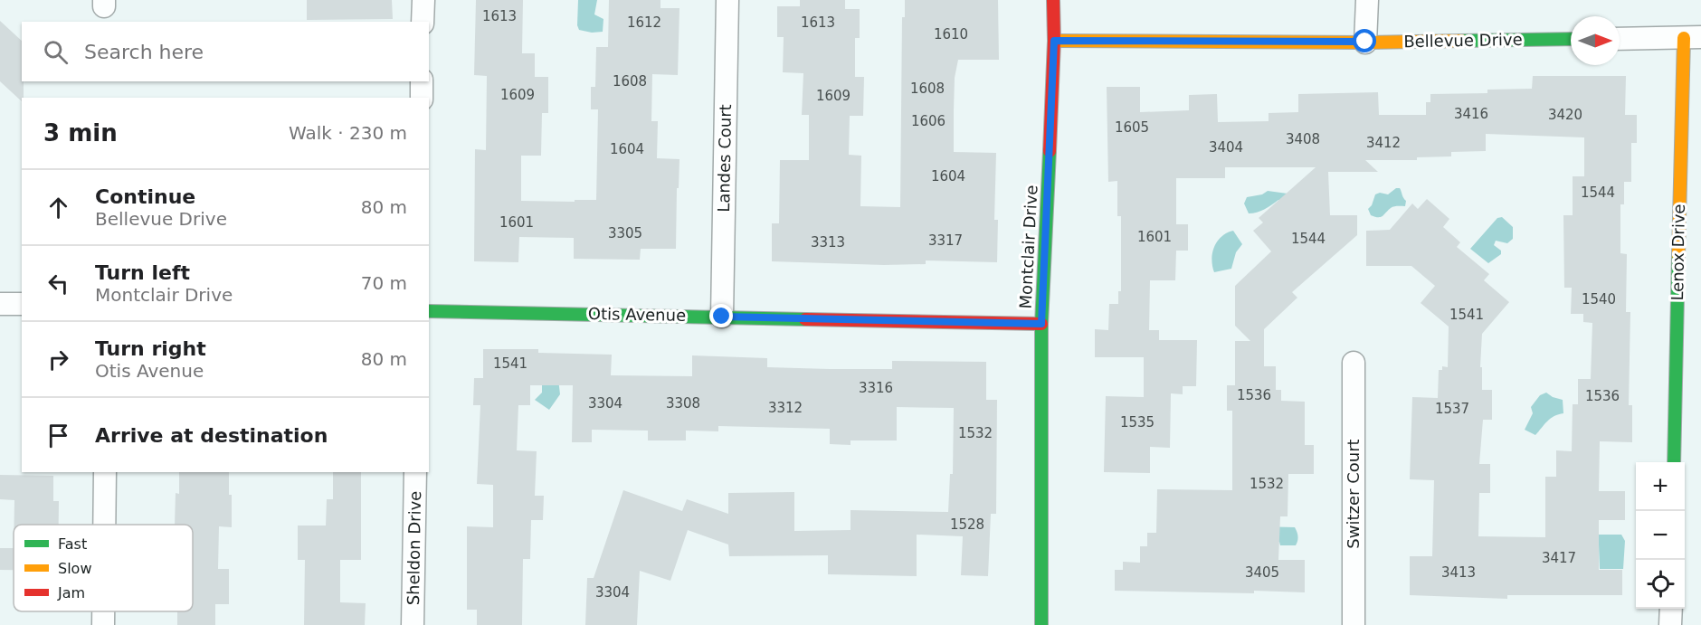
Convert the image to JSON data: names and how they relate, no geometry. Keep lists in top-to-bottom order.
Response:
{
  "streets": {
    "street": [
      "Bellevue Drive",
      "Landes Court",
      "Montclair Drive",
      "Lenox Drive",
      "Otis Avenue",
      "Switzer Court",
      "Sheldon Drive"
    ]
  },
  "crossings": [
    ["Bellevue Drive", "Montclair Drive"],
    ["Landes Court", "Otis Avenue"],
    ["Montclair Drive", "Otis Avenue"]
  ],
  "house_numbers": [
    "1613",
    "1612",
    "1613",
    "1610",
    "1608",
    "1608",
    "1609",
    "1609",
    "3416",
    "3420",
    "1606",
    "1605",
    "3408",
    "3412",
    "3404",
    "1604",
    "1604",
    "1544",
    "1601",
    "3305",
    "1601",
    "1544",
    "3317",
    "3313",
    "1540",
    "1541",
    "1541",
    "3316",
    "1536",
    "1536",
    "3304",
    "3308",
    "3312",
    "1537",
    "1535",
    "1532",
    "1532",
    "1528",
    "3417",
    "3405",
    "3413",
    "3304"
  ],
  "legend": ["Fast", "Slow", "Jam"],
  "north": "right",
  "page": {
    "search": "Search here",
    "heading": ["3 min", "Walk · 230 m"],
    "list": [
      ["Continue", "Bellevue Drive", "80 m"],
      ["Turn left", "Montclair Drive", "70 m"],
      ["Turn right", "Otis Avenue", "80 m"],
      "Arrive at destination"
    ],
    "map_buttons": ["+", "−"]
  }
}
